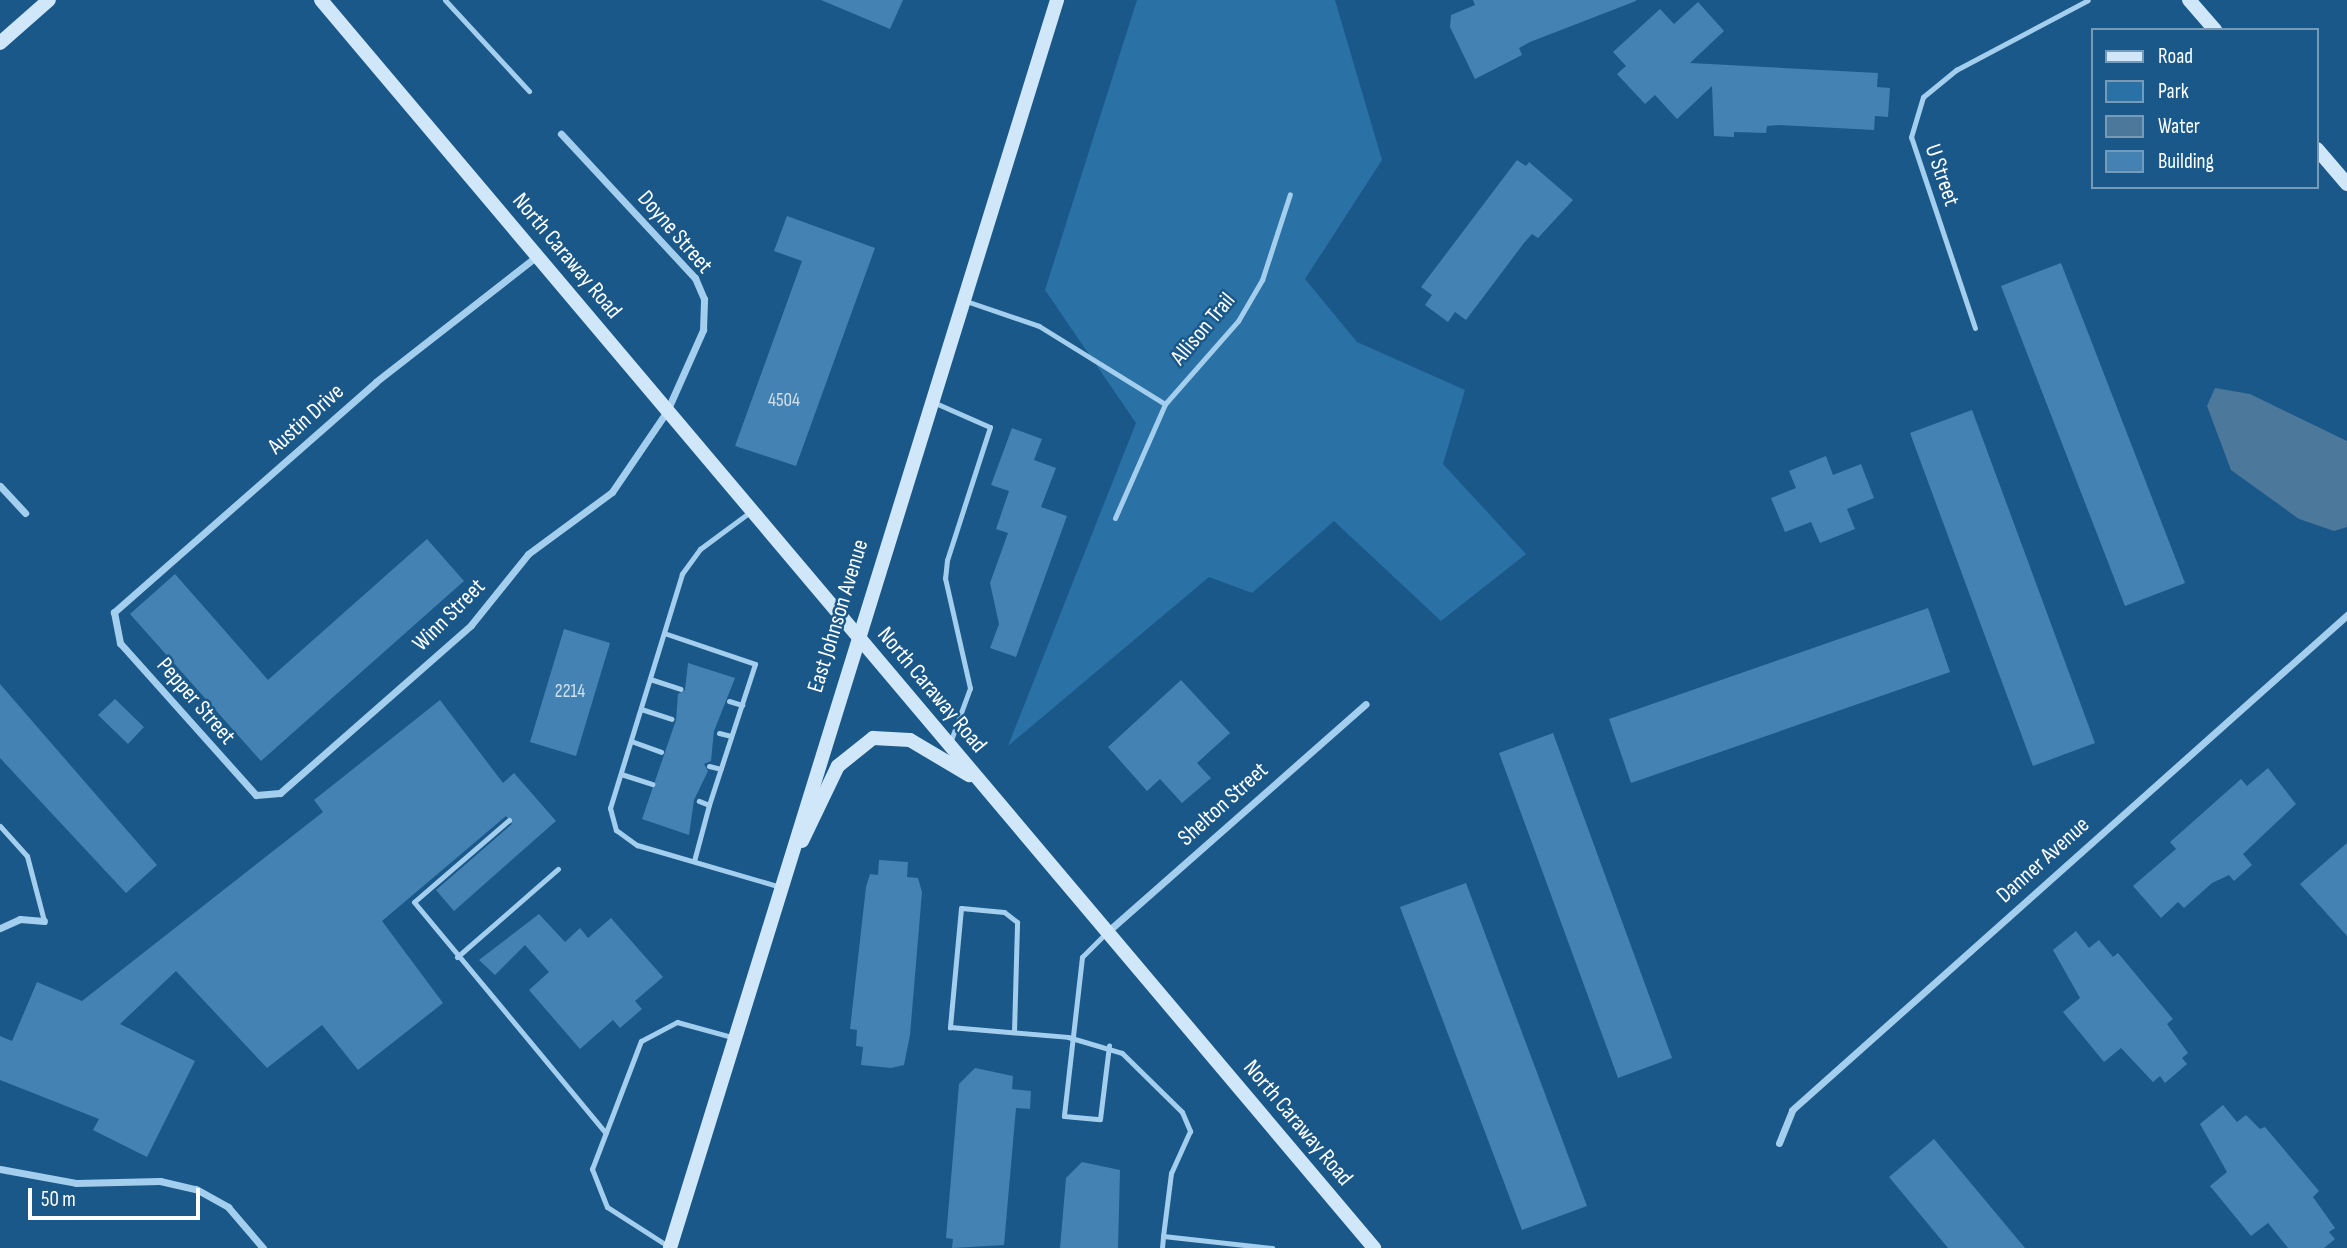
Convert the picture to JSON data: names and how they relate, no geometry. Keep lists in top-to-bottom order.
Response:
{
  "streets": {
    "street": [
      "Doyne Street",
      "North Caraway Road",
      "Austin Drive",
      "Winn Street",
      "East Johnson Avenue",
      "Pepper Street",
      "Shelton Street",
      "Danner Avenue"
    ],
    "lane": ["U Street", "Allison Trail"]
  },
  "crossings": [
    ["Doyne Street", "North Caraway Road"],
    ["Doyne Street", "Winn Street"],
    ["North Caraway Road", "Austin Drive"],
    ["North Caraway Road", "Winn Street"],
    ["North Caraway Road", "East Johnson Avenue"],
    ["North Caraway Road", "Shelton Street"],
    ["Austin Drive", "Pepper Street"],
    ["Winn Street", "Pepper Street"]
  ],
  "house_numbers": ["4504", "2214"],
  "legend": [
    "Road",
    "Park",
    "Water",
    "Building"
  ],
  "scale_bar": "50 m"
}
